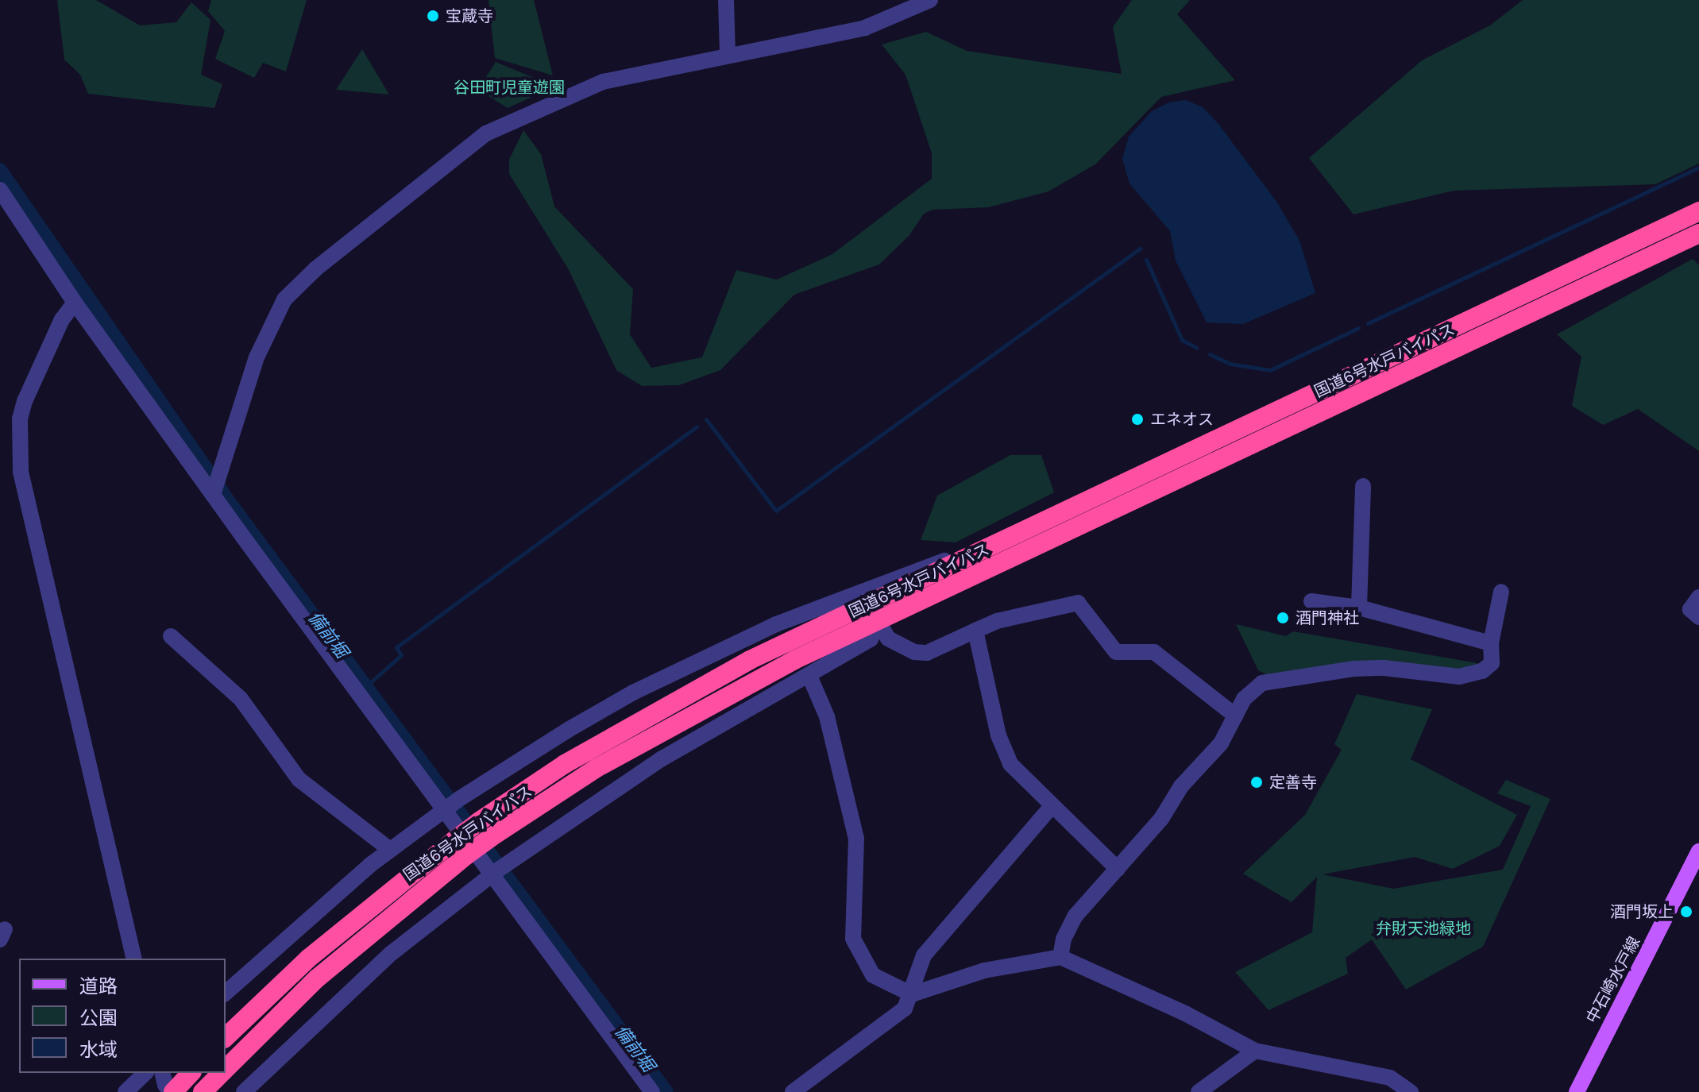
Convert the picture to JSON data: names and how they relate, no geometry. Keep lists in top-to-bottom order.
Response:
{
  "streets": {
    "highway": ["国道6号水戸バイパス"],
    "main road": ["中石崎水戸線"]
  },
  "water": ["備前堀"],
  "parks": ["谷田町児童遊園", "弁財天池緑地"],
  "places": [
    "宝蔵寺",
    "エネオス",
    "酒門神社",
    "定善寺",
    "酒門坂上"
  ],
  "legend": ["道路", "公園", "水域"]
}
